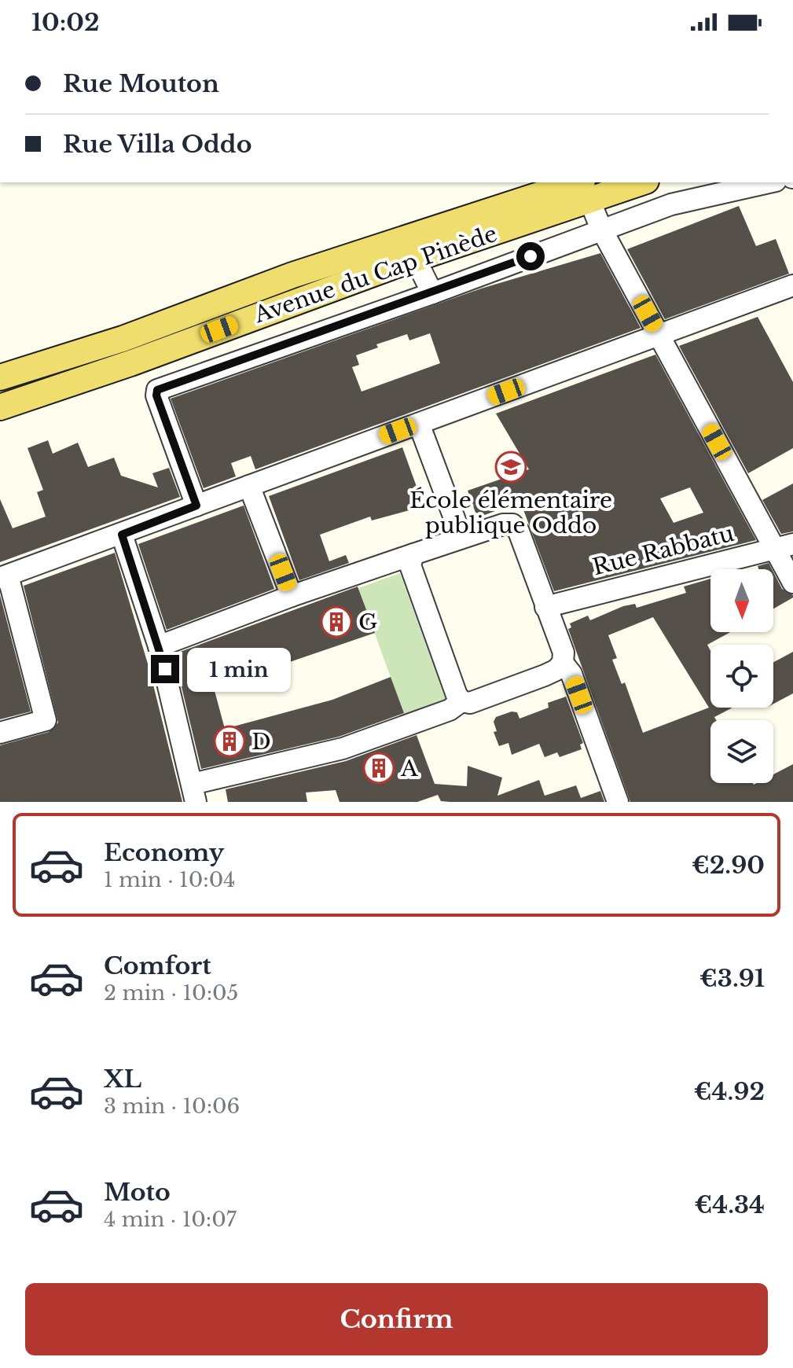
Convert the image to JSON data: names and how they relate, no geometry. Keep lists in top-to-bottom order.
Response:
{
  "streets": {
    "main road": ["Avenue du Cap Pinède"],
    "street": ["Rue Rabbatu"]
  },
  "places": {
    "school or university": ["École élémentaire publique Oddo"],
    "building": ["G", "D", "A"]
  },
  "north": "bottom",
  "page": {
    "status": "10:02",
    "banner": ["Rue Mouton", "Rue Villa Oddo"],
    "bubble": "1 min",
    "list": [
      {
        "name": "Economy",
        "note": "1 min · 10:04",
        "value": "€2.90"
      },
      {
        "name": "Comfort",
        "note": "2 min · 10:05",
        "value": "€3.91"
      },
      {
        "name": "XL",
        "note": "3 min · 10:06",
        "value": "€4.92"
      },
      {
        "name": "Moto",
        "note": "4 min · 10:07",
        "value": "€4.34"
      }
    ],
    "buttons": "Confirm"
  }
}
